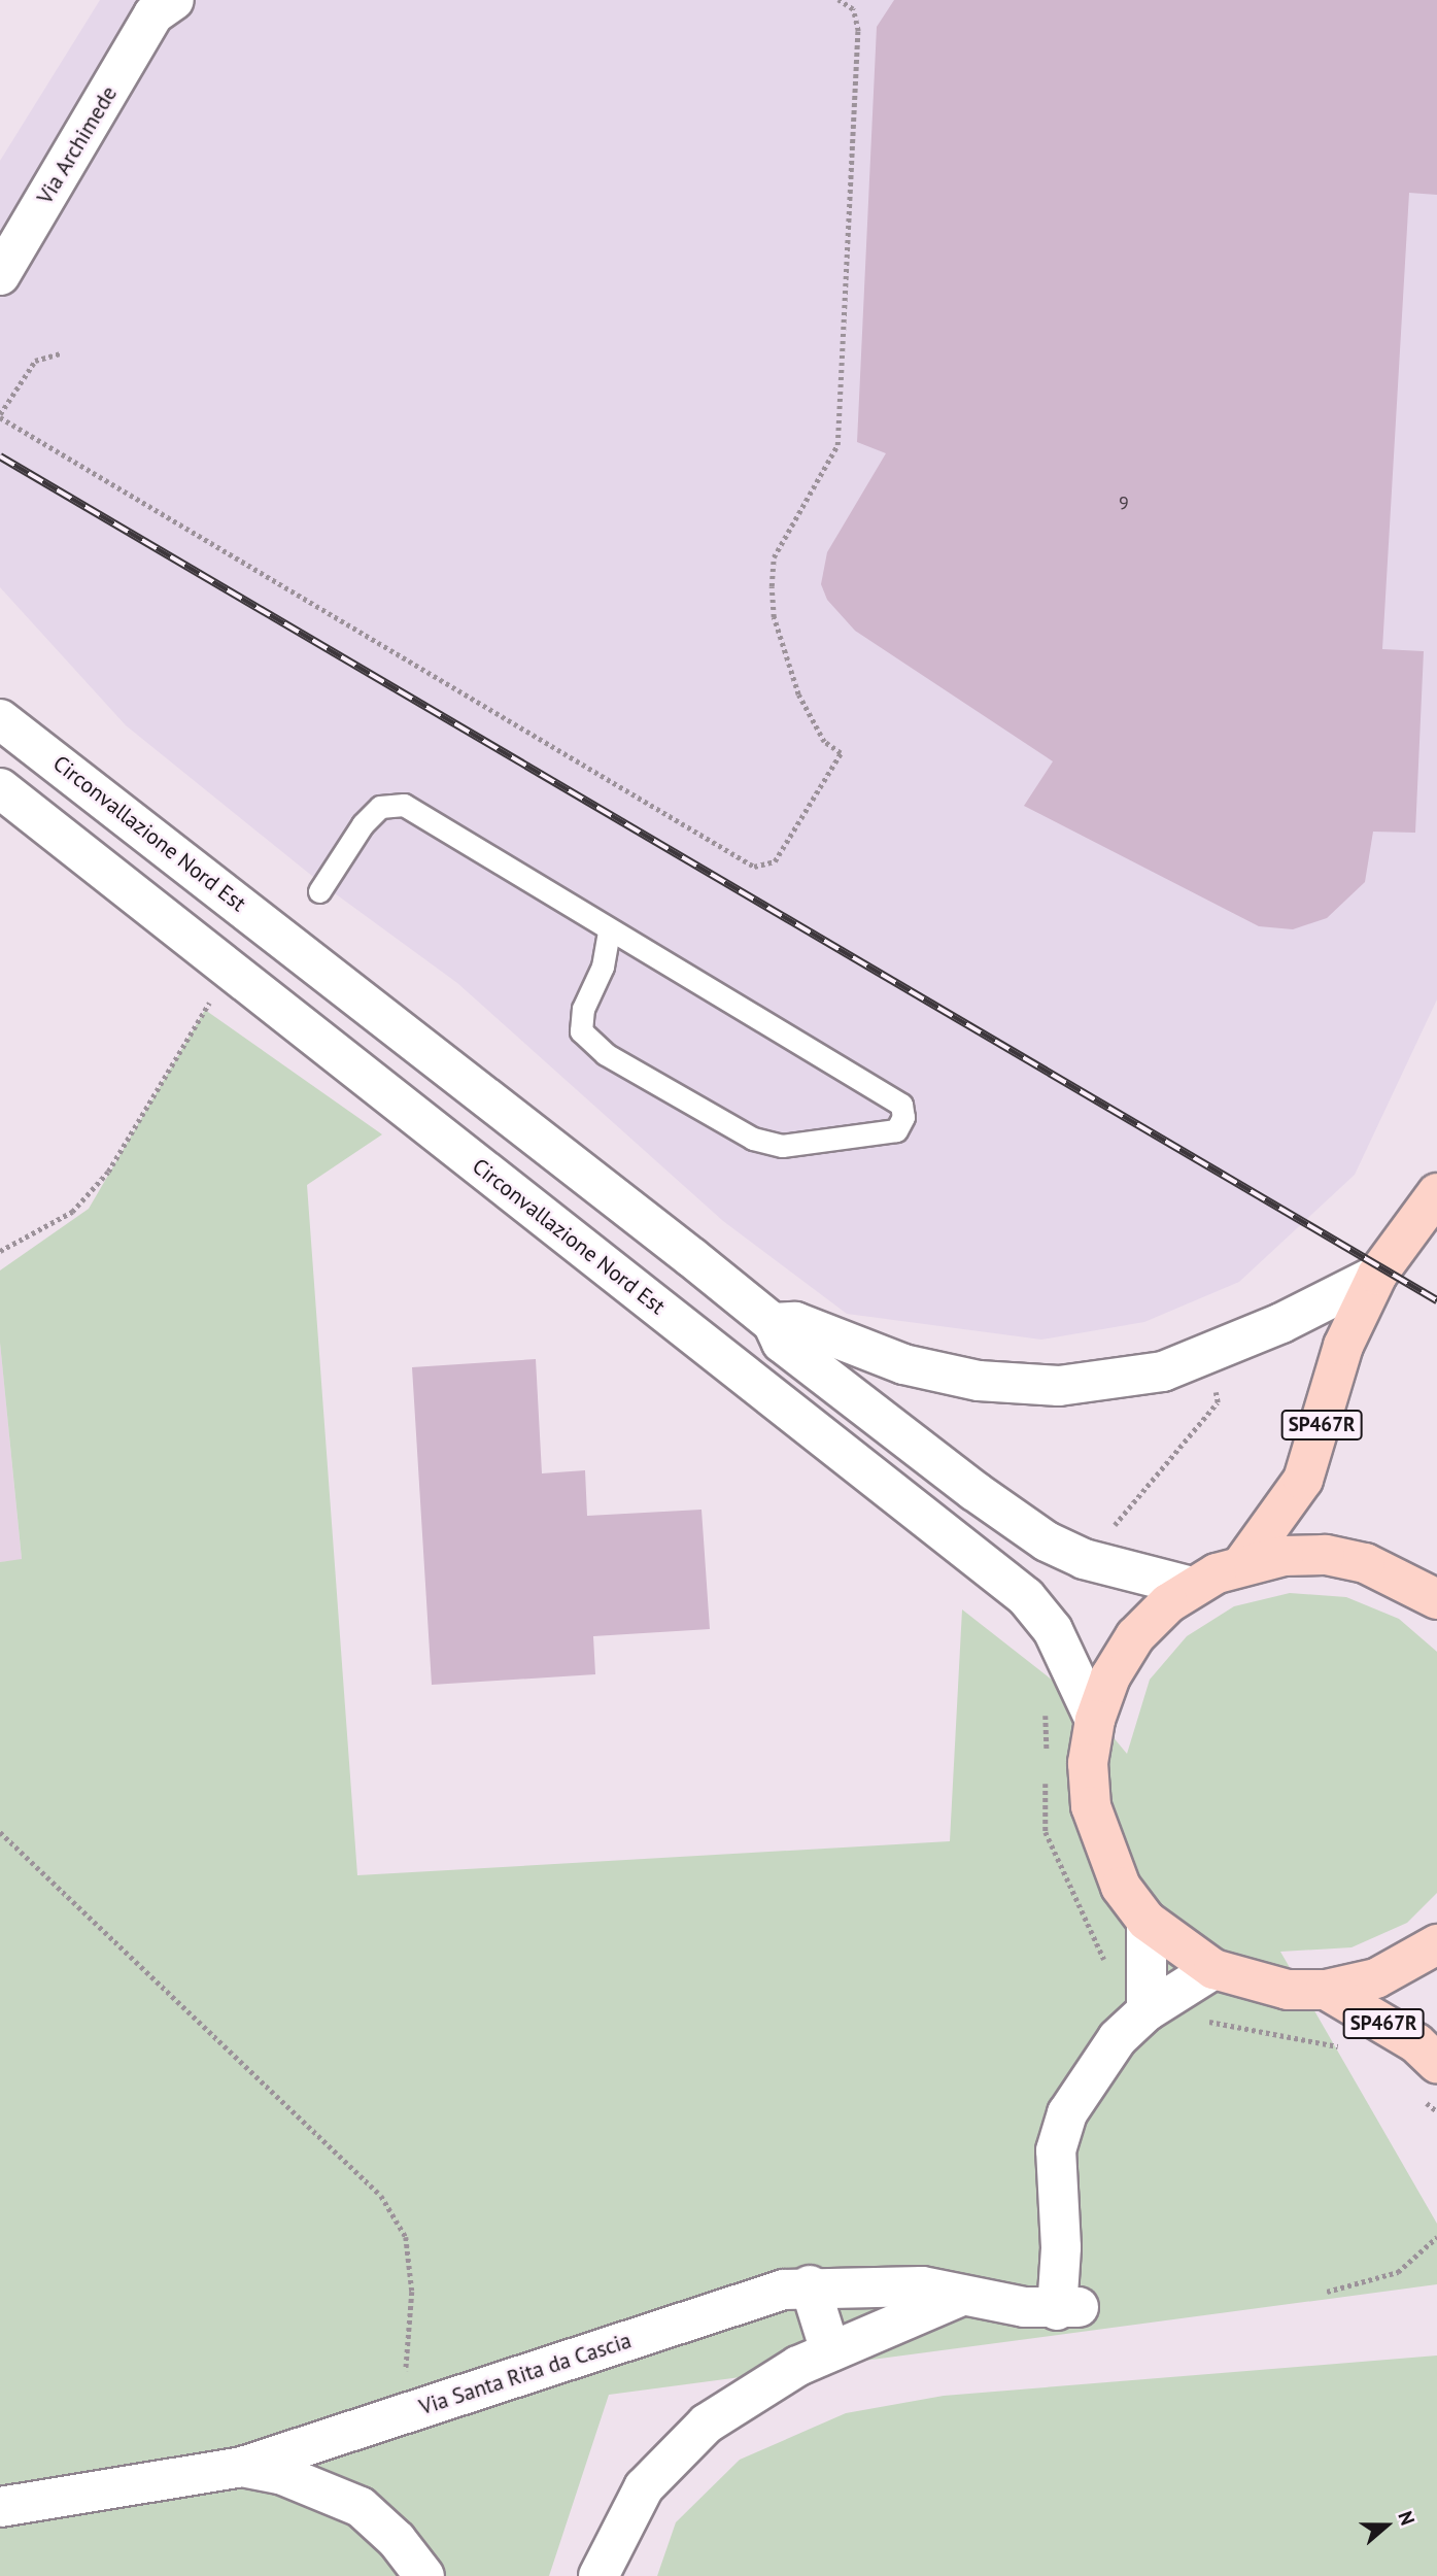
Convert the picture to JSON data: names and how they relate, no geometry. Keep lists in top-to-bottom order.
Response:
{
  "streets": {
    "main road": [
      "Via Archimede",
      "Circonvallazione Nord Est",
      "SP467R",
      "Via Santa Rita da Cascia"
    ]
  },
  "house_numbers": ["9"],
  "north": "right"
}
